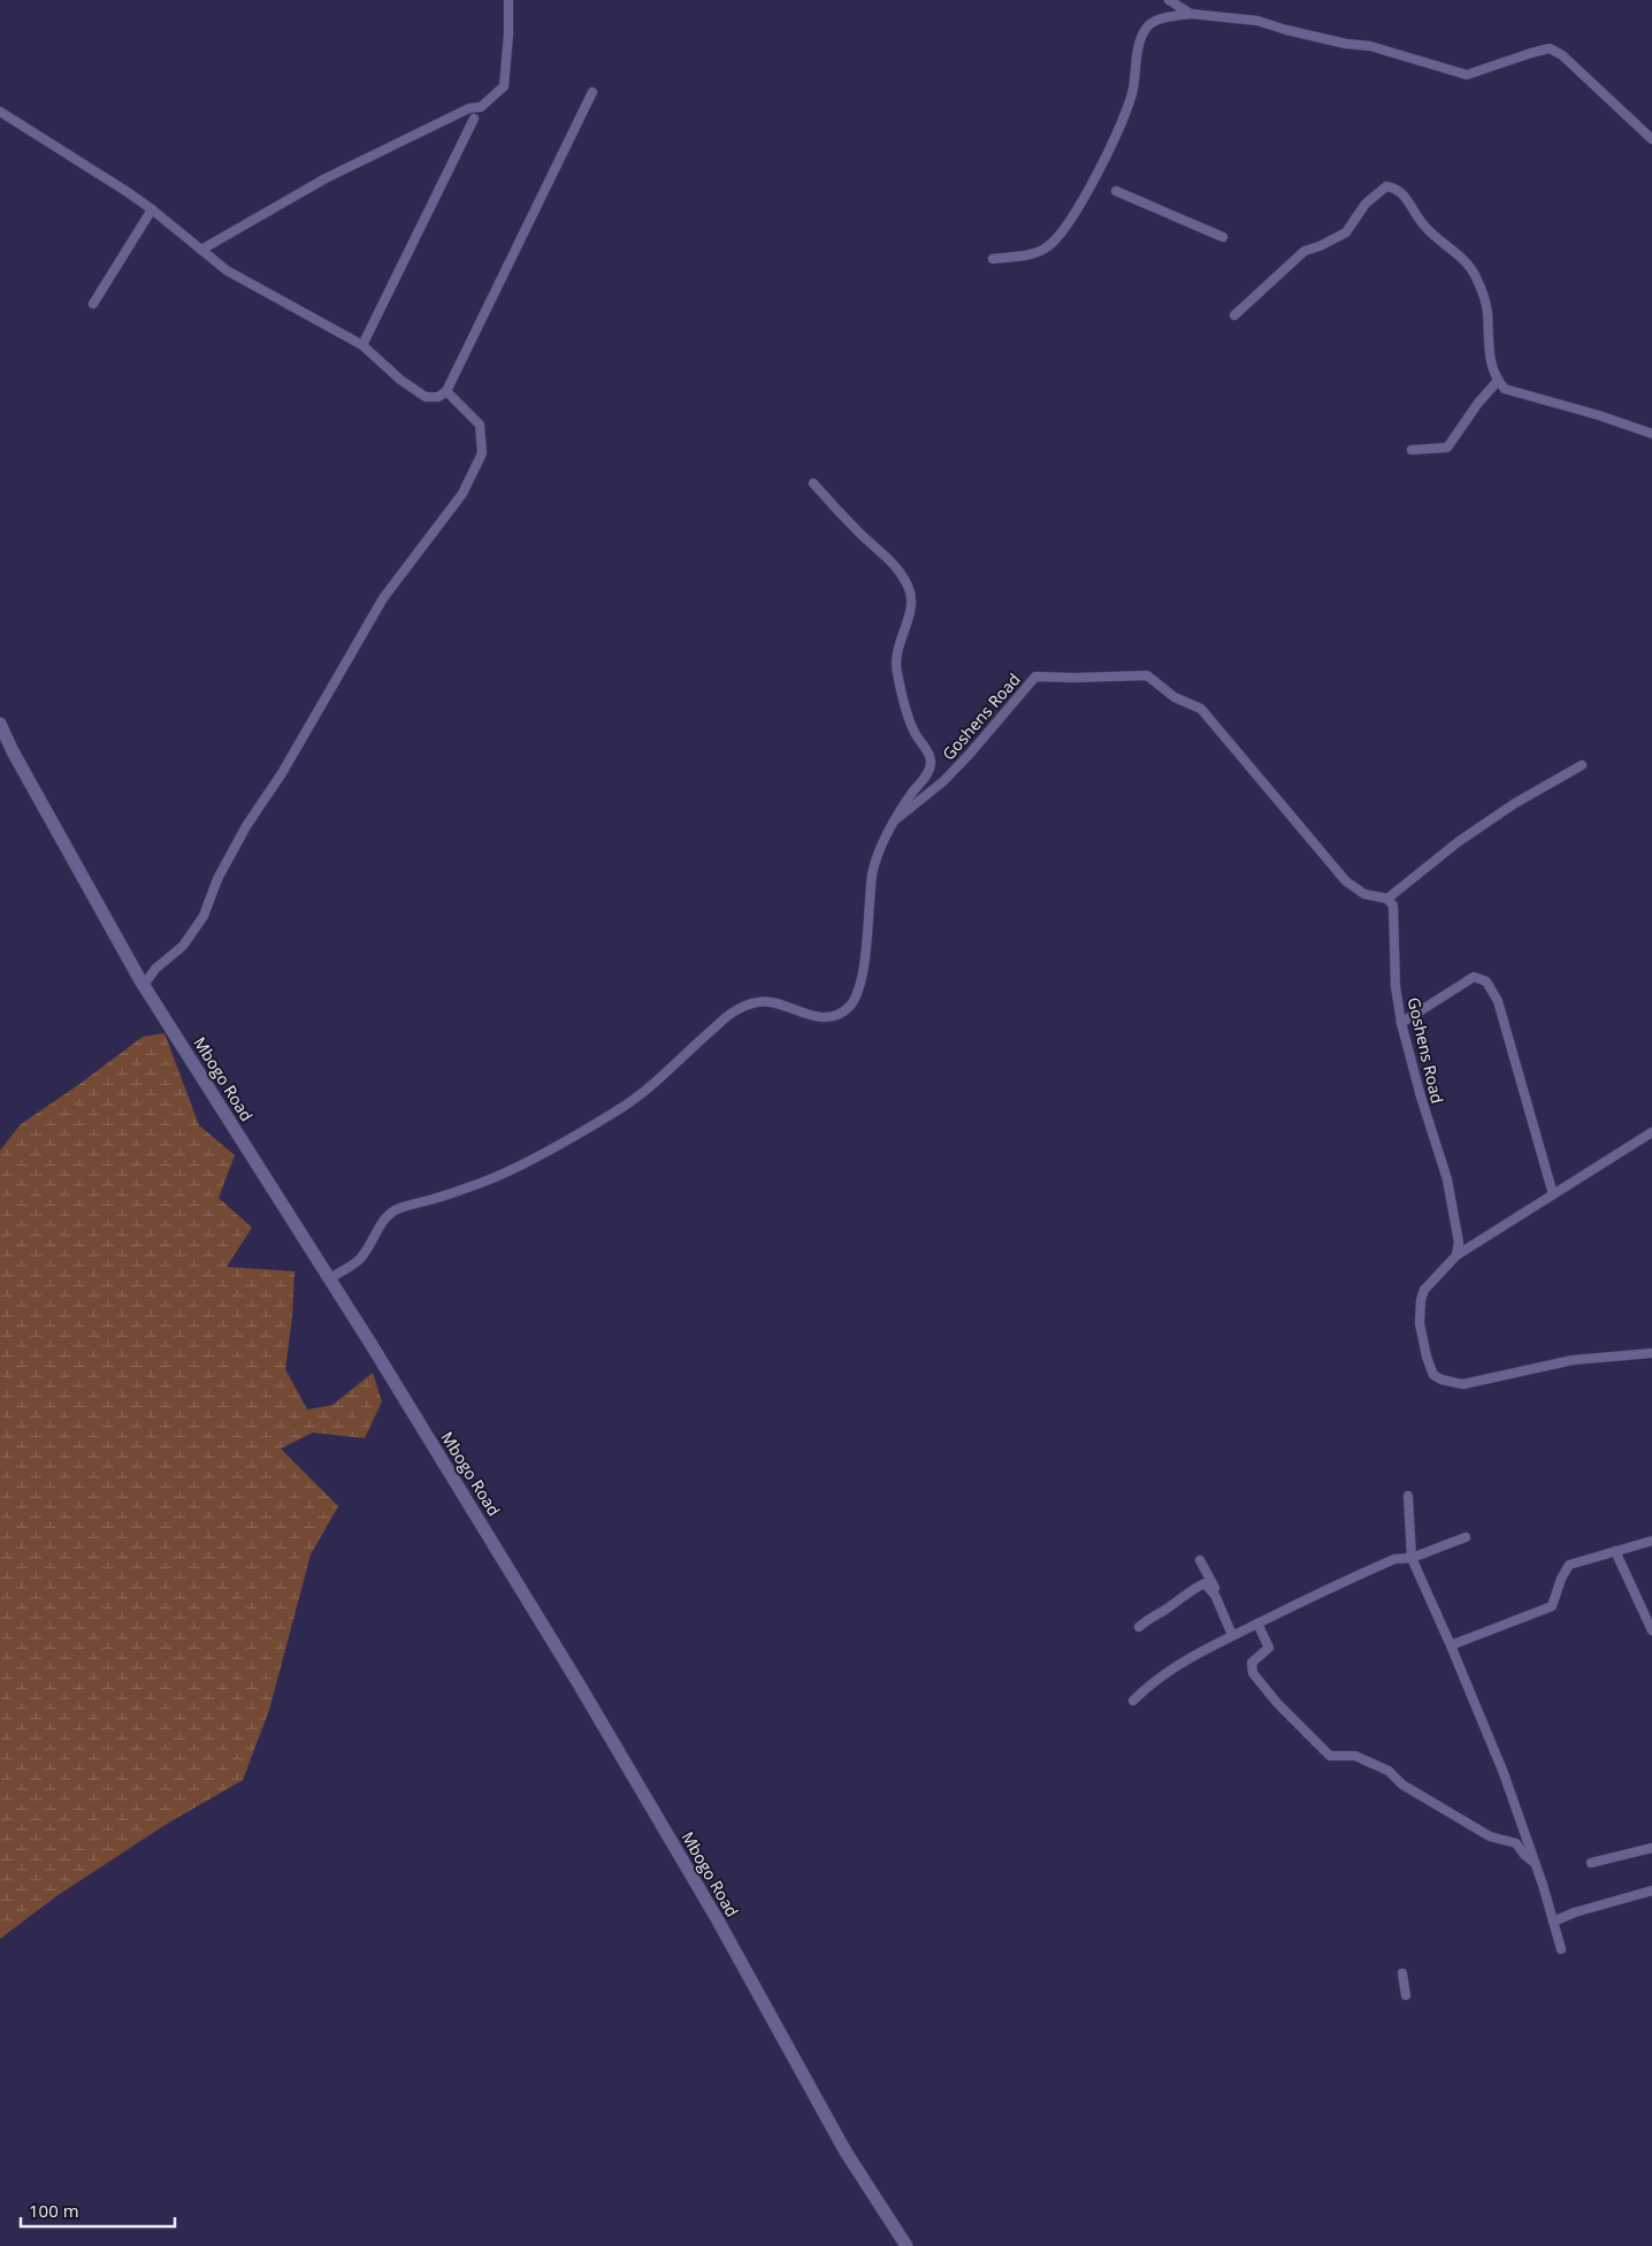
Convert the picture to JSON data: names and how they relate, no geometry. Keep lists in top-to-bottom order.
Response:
{
  "streets": {
    "main road": ["Mbogo Road"],
    "street": ["Goshens Road"]
  },
  "scale_bar": "100 m"
}
